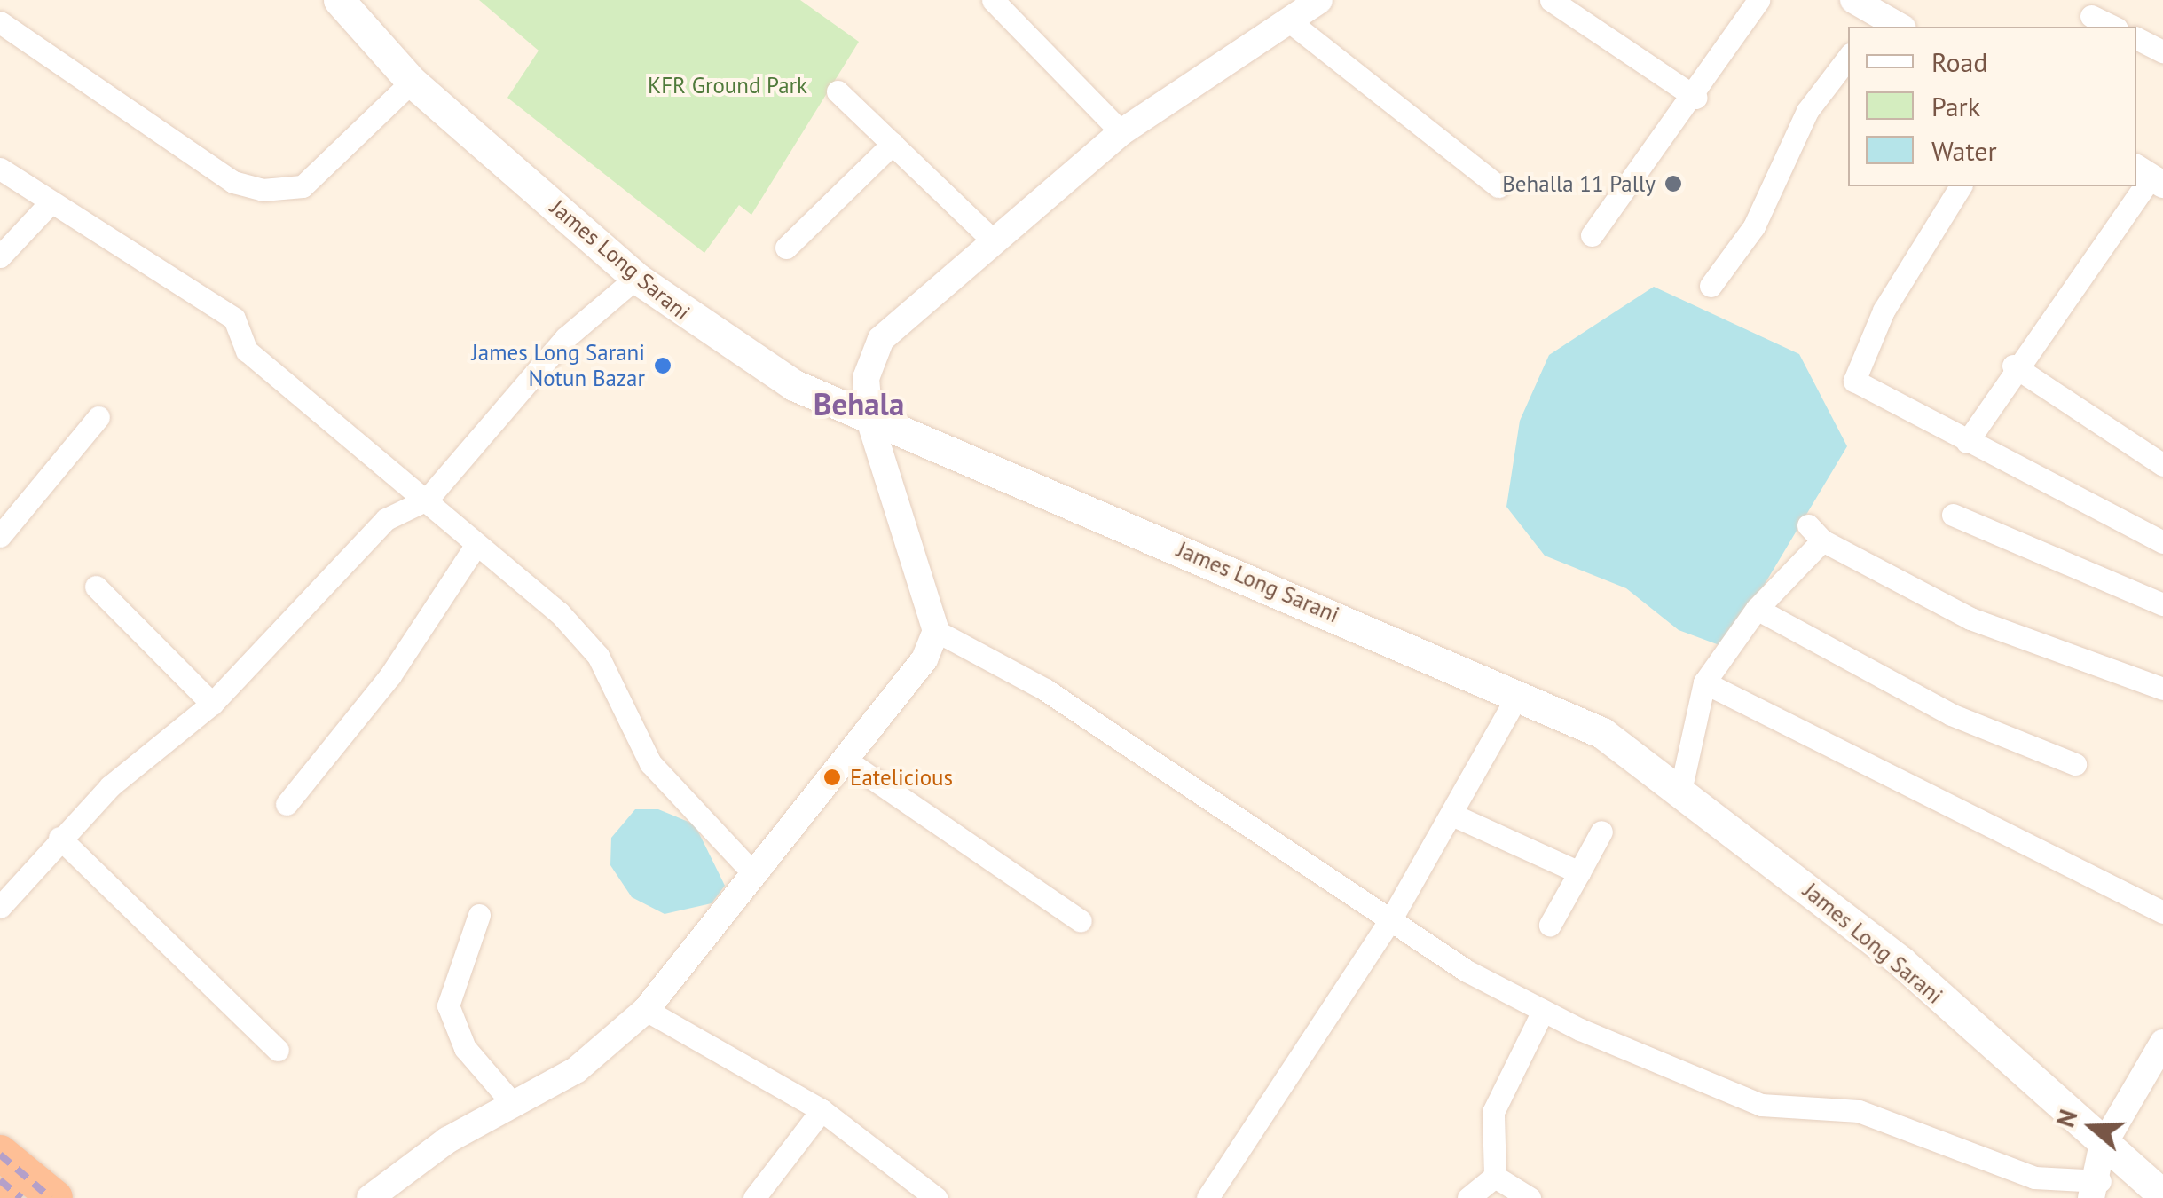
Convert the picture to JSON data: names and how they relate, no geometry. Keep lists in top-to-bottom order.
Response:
{
  "streets": {
    "main road": ["James Long Sarani"]
  },
  "districts": ["Behala"],
  "parks": ["KFR Ground Park"],
  "places": ["Behalla 11 Pally", "James Long Sarani Notun Bazar", "Eatelicious"],
  "legend": ["Road", "Park", "Water"],
  "north": "left"
}
